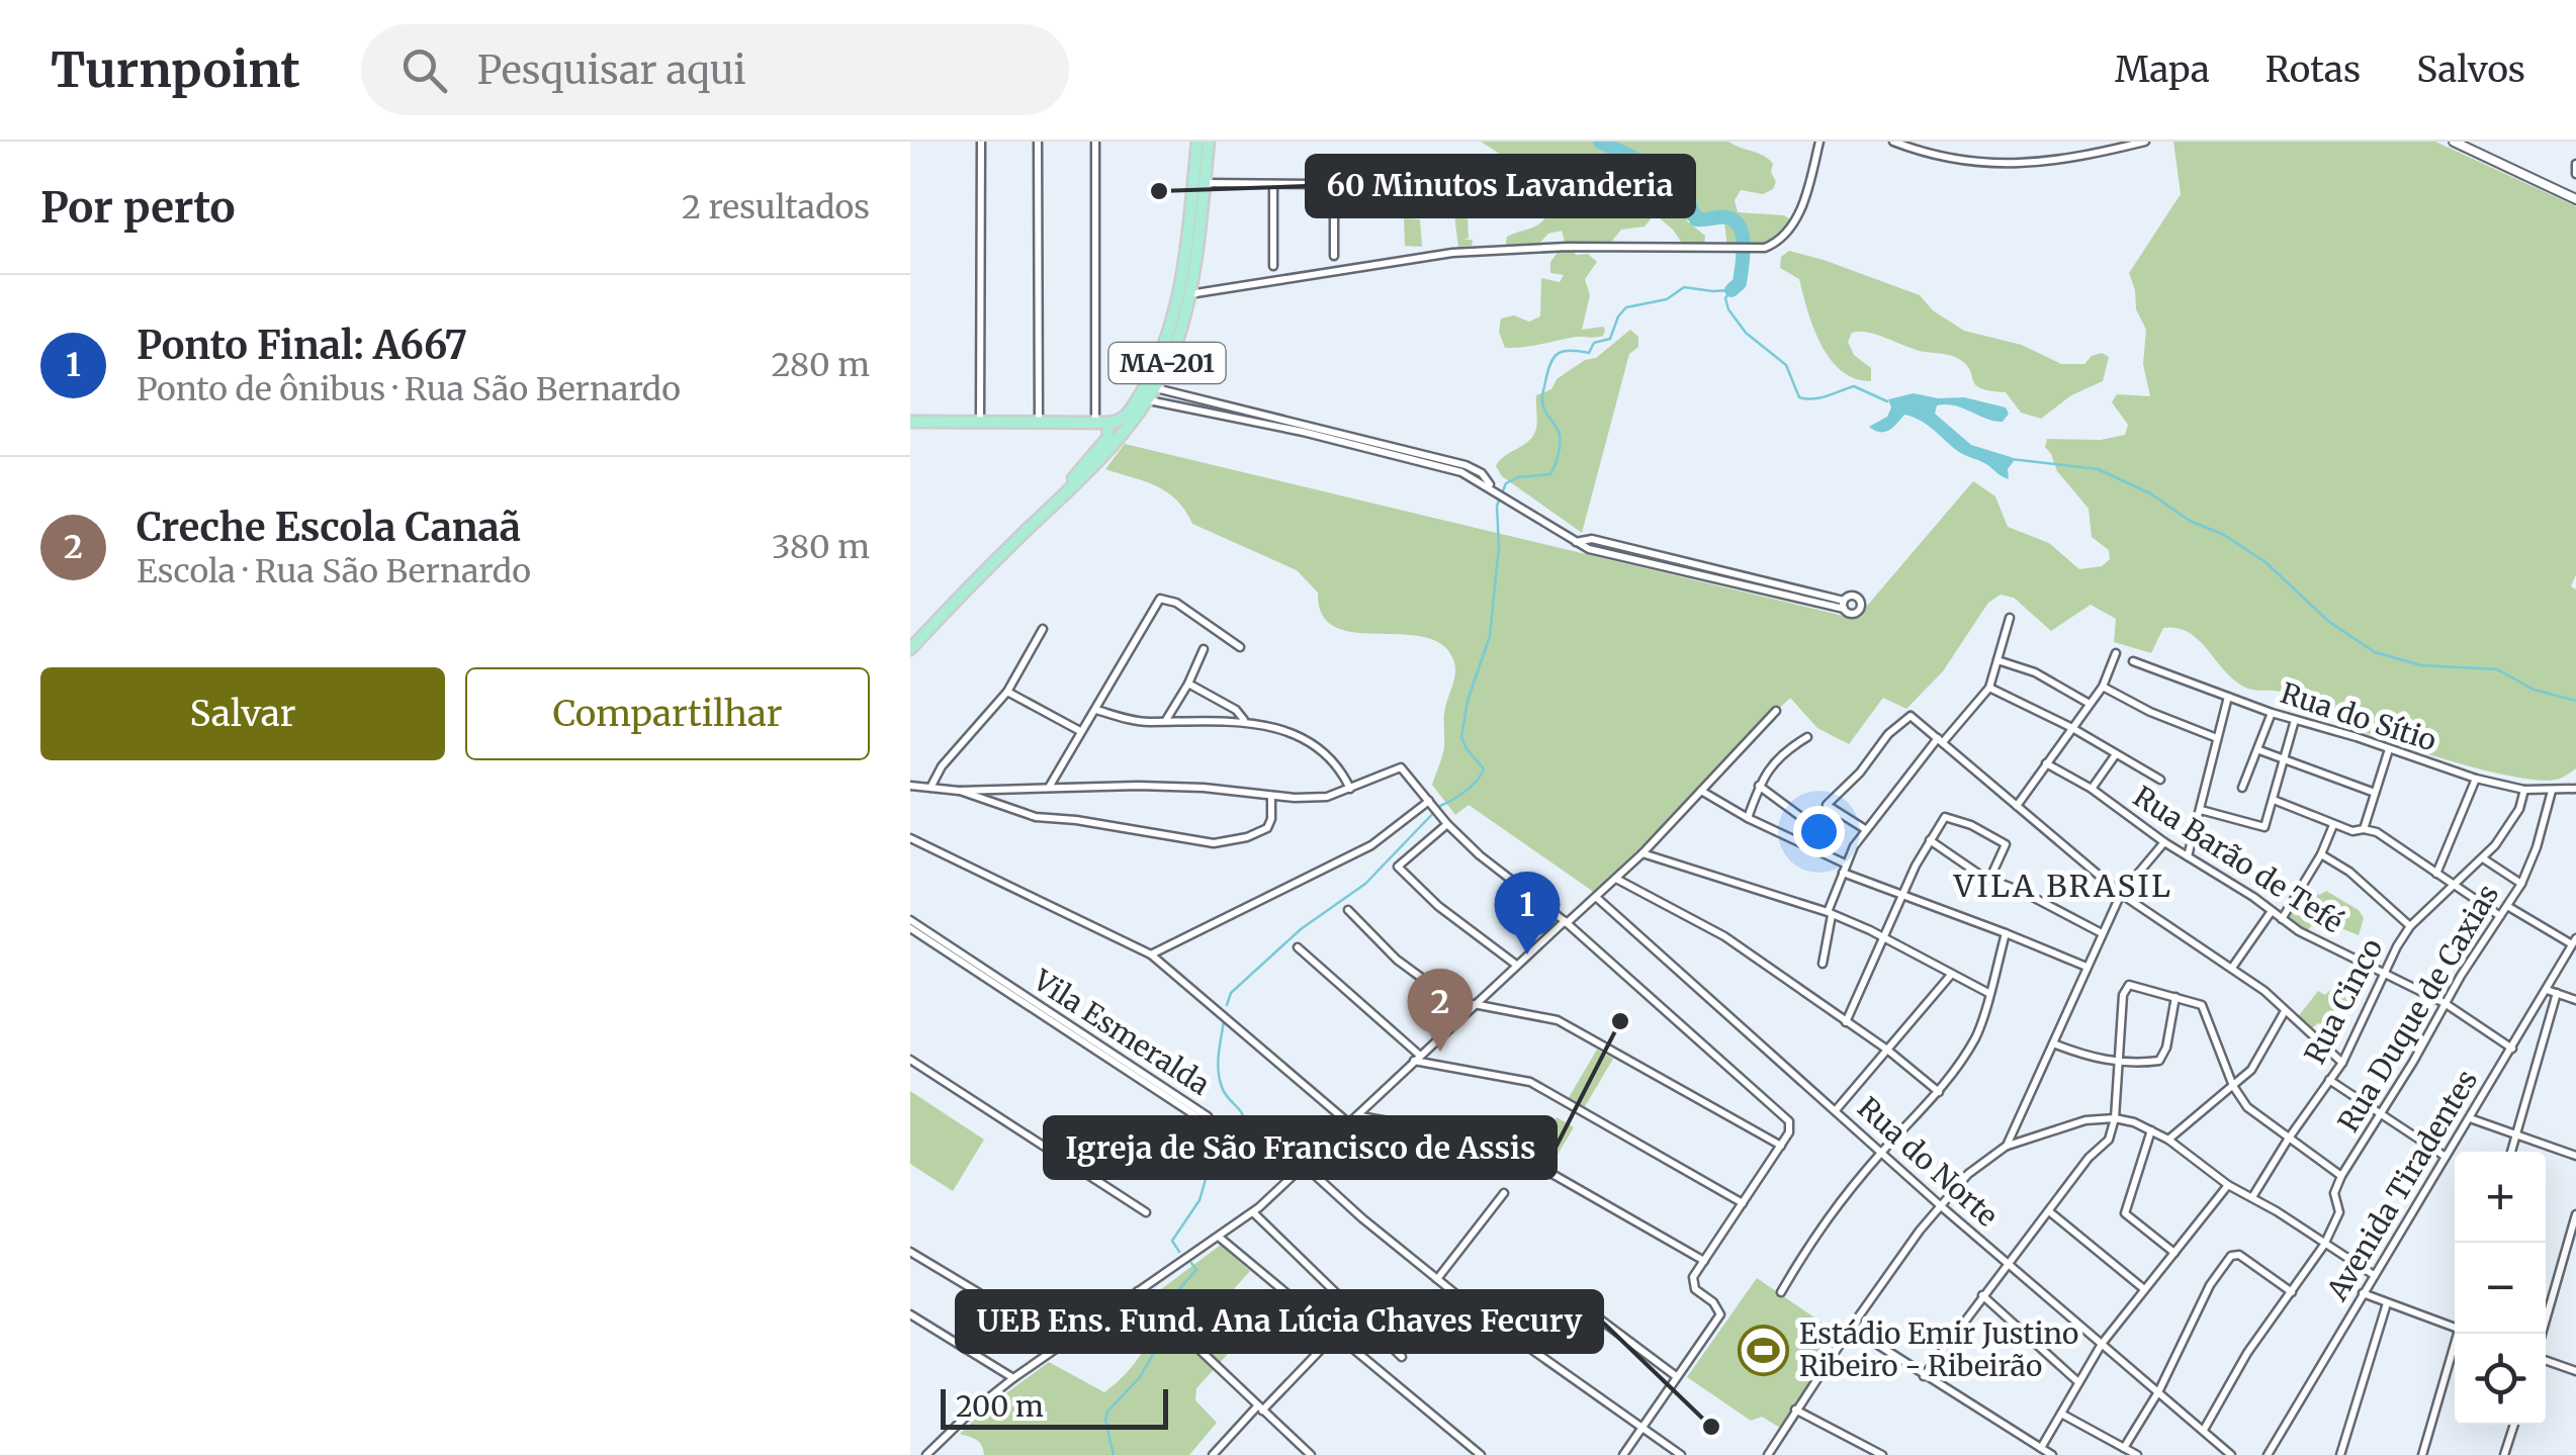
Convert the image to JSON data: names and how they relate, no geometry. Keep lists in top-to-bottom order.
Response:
{
  "streets": {
    "main road": ["MA-201"],
    "street": [
      "Rua do Sítio",
      "Rua Barão de Tefé",
      "Rua Cinco",
      "Rua Duque de Caxias",
      "Vila Esmeralda",
      "Rua do Norte",
      "Avenida Tiradentes"
    ]
  },
  "crossings": [
    ["Rua do Sítio", "Rua Cinco"],
    ["Rua do Sítio", "Rua Duque de Caxias"],
    ["Rua Barão de Tefé", "Rua Cinco"],
    ["Rua Barão de Tefé", "Rua Duque de Caxias"],
    ["Rua Barão de Tefé", "Avenida Tiradentes"]
  ],
  "districts": ["VILA BRASIL"],
  "places": {
    "other": ["60 Minutos Lavanderia", "Igreja de São Francisco de Assis", "UEB Ens. Fund. Ana Lúcia Chaves Fecury"],
    "sports": ["Estádio Emir Justino Ribeiro - Ribeirão"]
  },
  "scale_bar": "200 m",
  "page": {
    "header": "Turnpoint",
    "search": "Pesquisar aqui",
    "nav": ["Mapa", "Rotas", "Salvos"],
    "heading": ["Por perto", "2 resultados"],
    "list": [
      {
        "mark": "1",
        "name": "Ponto Final: A667",
        "note": "Ponto de ônibus · Rua São Bernardo",
        "value": "280 m"
      },
      {
        "mark": "2",
        "name": "Creche Escola Canaã",
        "note": "Escola · Rua São Bernardo",
        "value": "380 m"
      }
    ],
    "buttons": ["Salvar", "Compartilhar"],
    "pins": ["1", "2"],
    "map_buttons": ["+", "−"],
    "scale": "200 m"
  }
}
